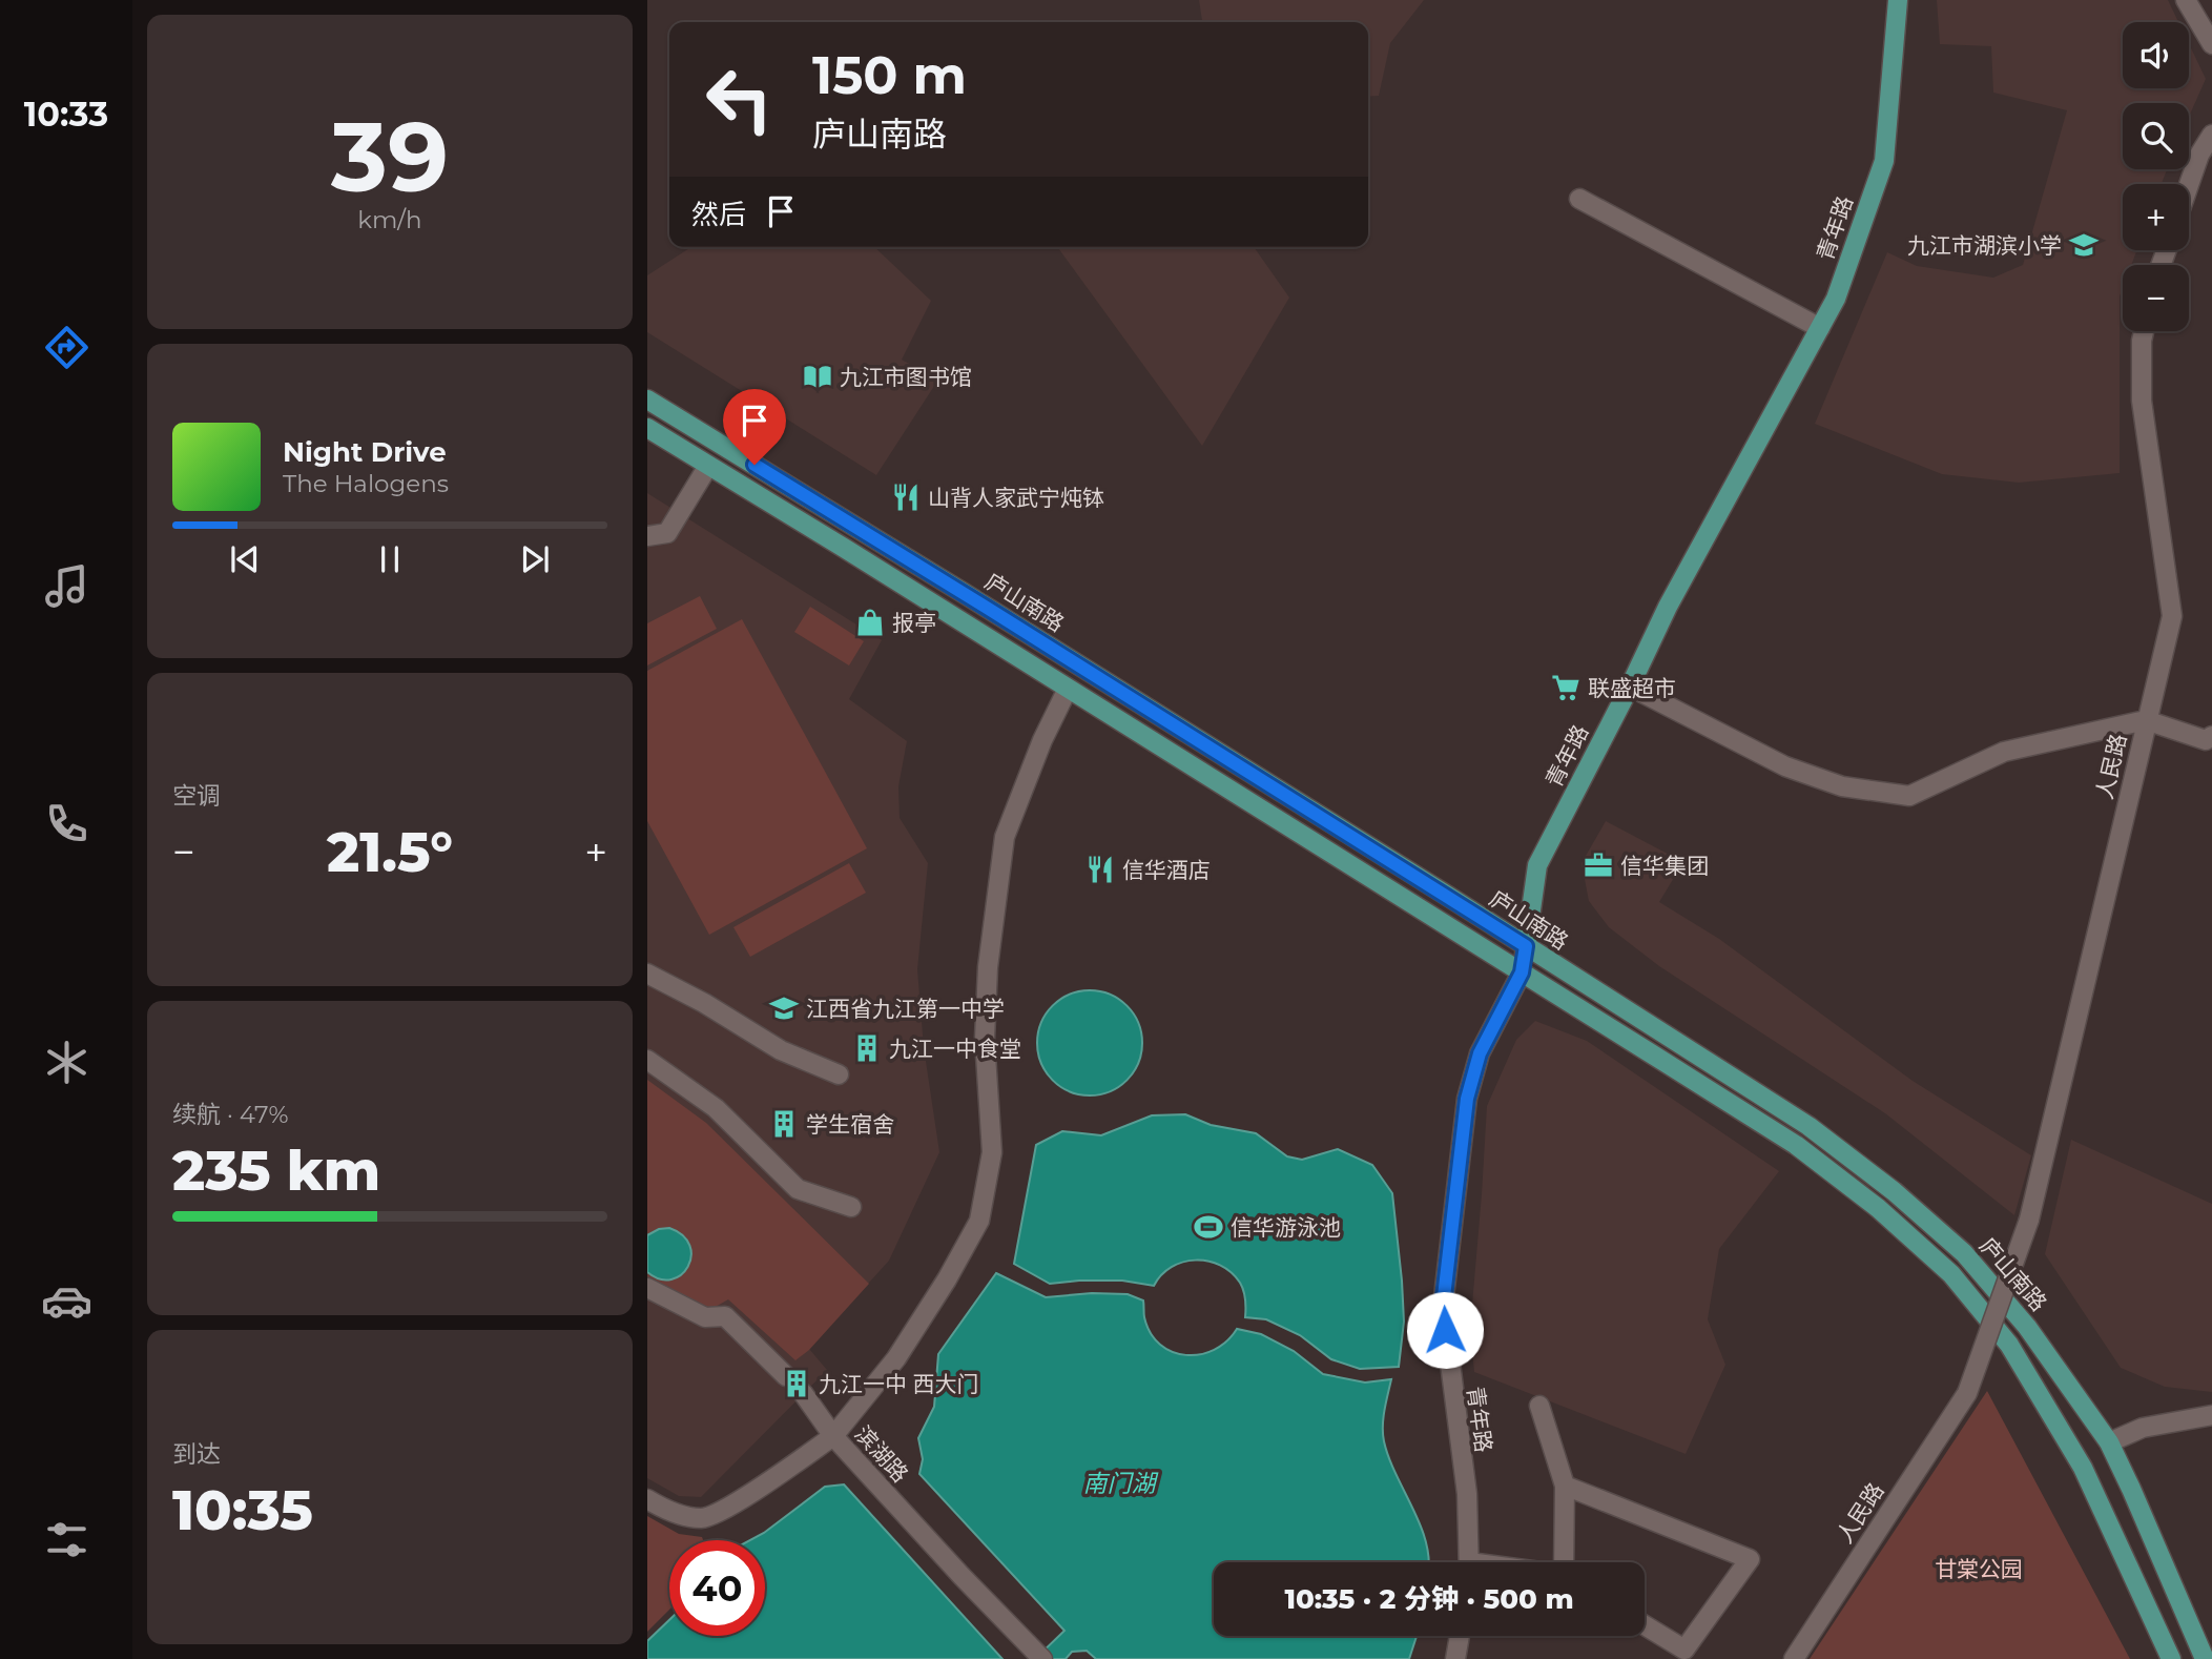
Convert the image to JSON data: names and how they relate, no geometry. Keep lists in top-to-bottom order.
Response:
{
  "streets": {
    "main road": ["青年路", "庐山南路"],
    "street": ["人民路", "滨湖路"]
  },
  "crossings": [
    ["青年路", "庐山南路"]
  ],
  "water": ["南门湖"],
  "parks": ["甘棠公园"],
  "places": {
    "school or university": ["九江市湖滨小学", "江西省九江第一中学"],
    "library": ["九江市图书馆"],
    "restaurant": ["山背人家武宁炖钵", "信华酒店"],
    "shop": ["报亭"],
    "supermarket": ["联盛超市"],
    "office": ["信华集团"],
    "building": ["九江一中食堂", "学生宿舍", "九江一中 西大门"],
    "sports": ["信华游泳池"]
  },
  "page": {
    "tabs": "10:33",
    "tile": [
      ["39", "km/h"],
      "空调",
      ["续航 · 47%", "235 km"],
      ["到达", "10:35"]
    ],
    "map_buttons": ["+", "−"],
    "turn": ["150 m", "庐山南路"],
    "then": "然后",
    "song": ["Night Drive", "The Halogens"],
    "heat": ["−", "21.5°", "+"],
    "limit": "40",
    "trip": "10:35 · 2 分钟 · 500 m"
  }
}
